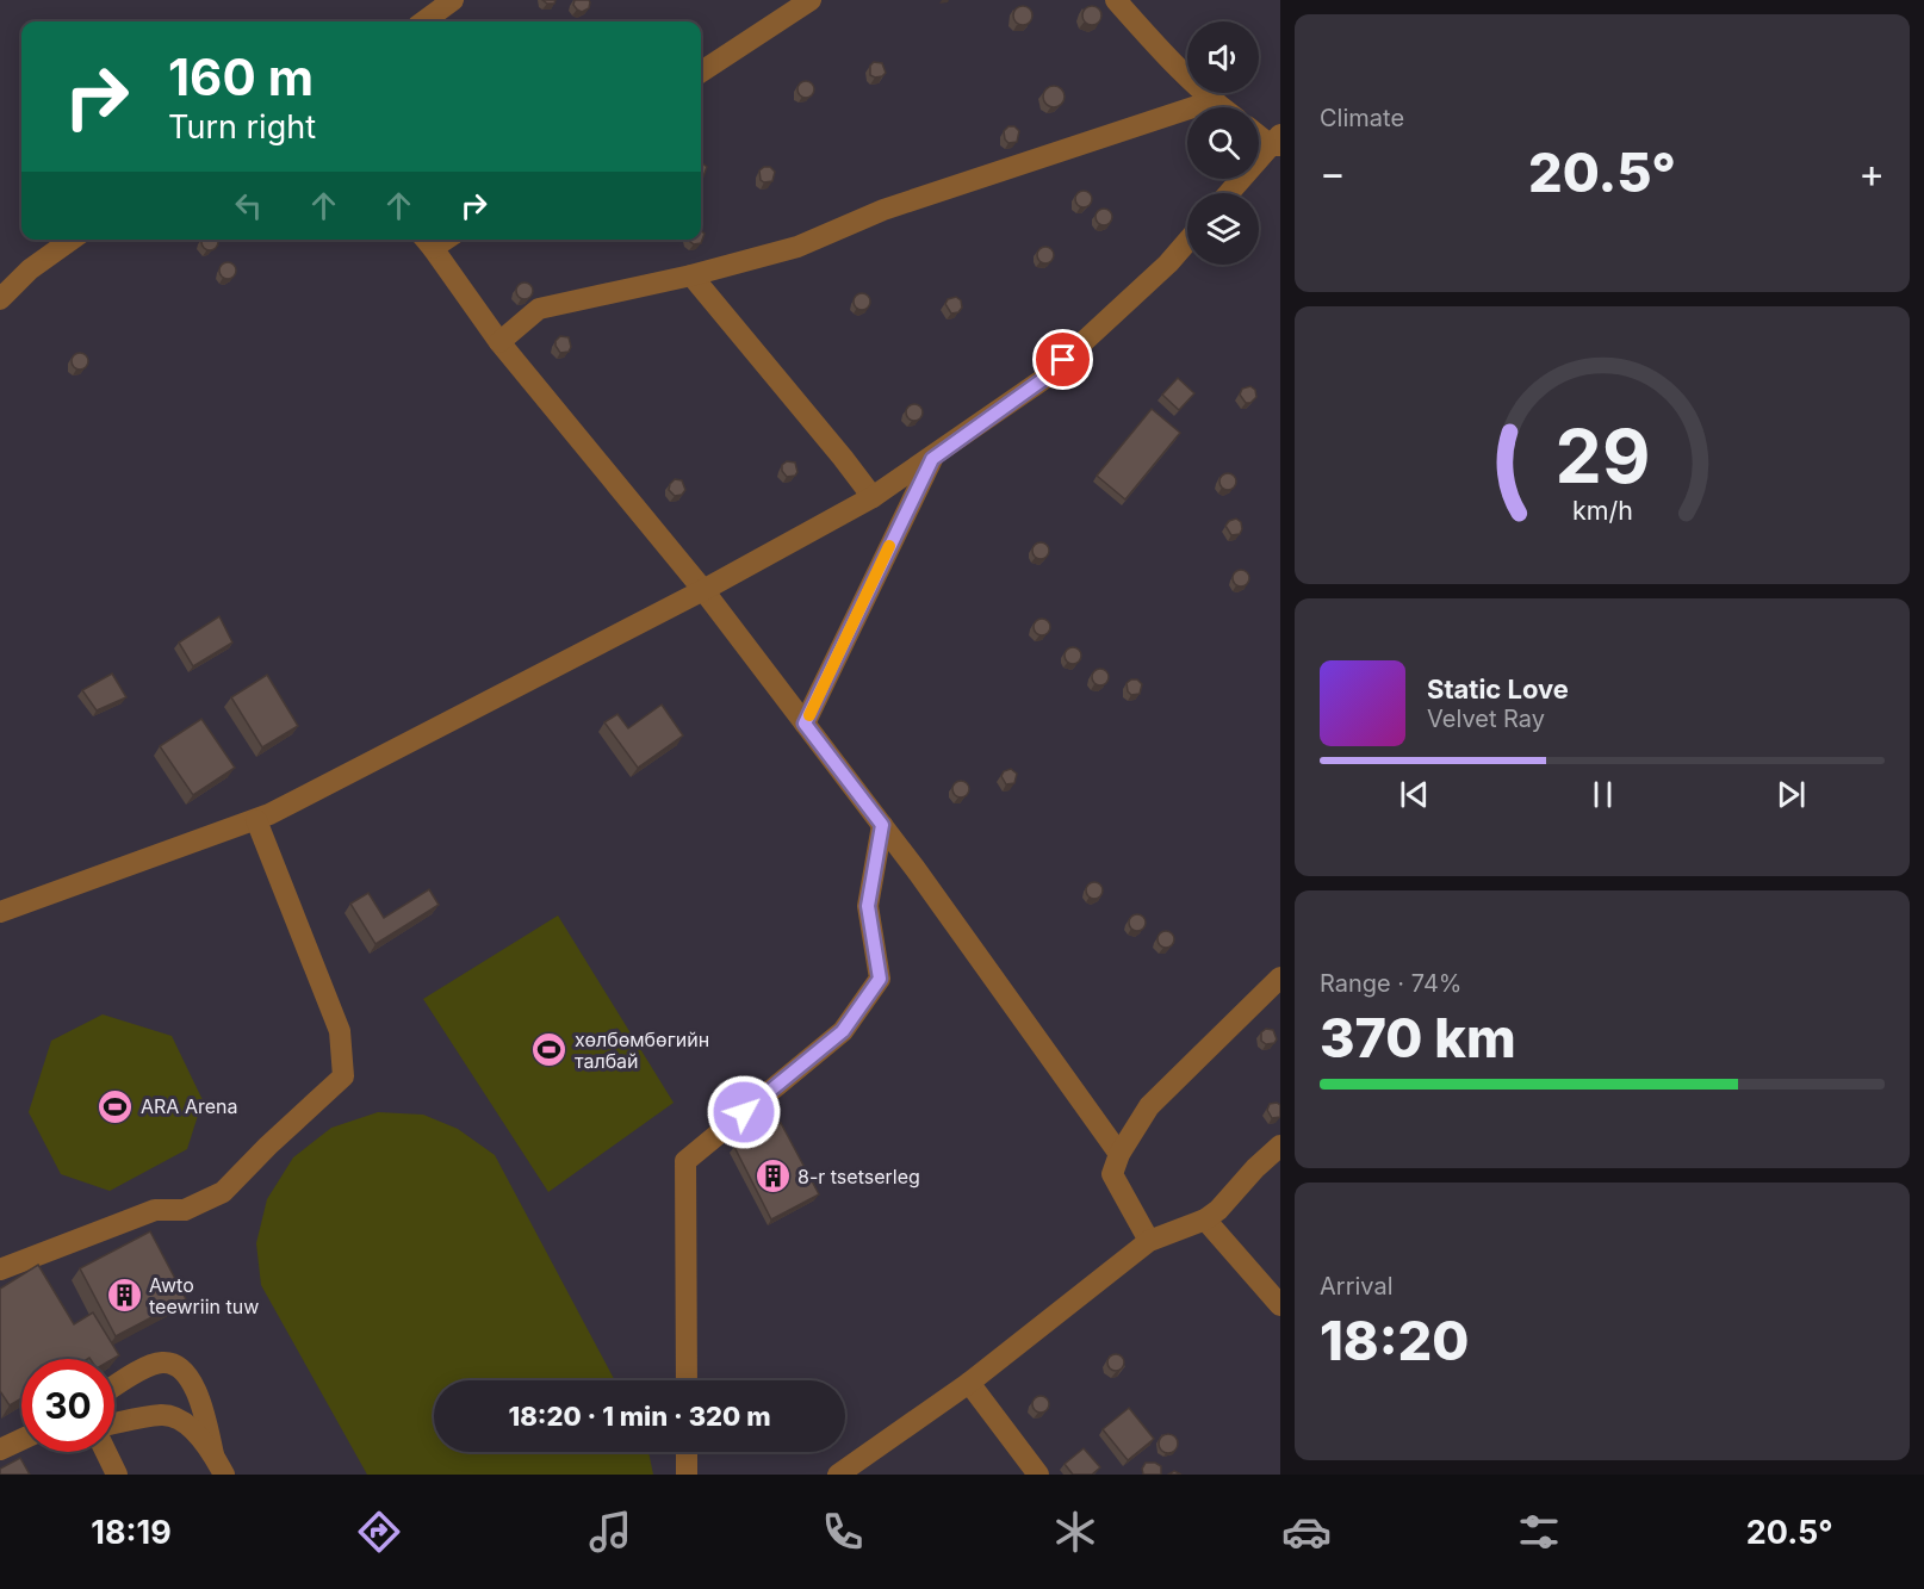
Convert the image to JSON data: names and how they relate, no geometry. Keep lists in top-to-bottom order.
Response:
{
  "places": {
    "sports": ["хөлбөмбөгийн талбай", "ARA Arena"],
    "building": ["8-r tsetserleg", "Awto teewriin tuw"]
  },
  "page": {
    "tile": [
      "Climate",
      ["Range · 74%", "370 km"],
      ["Arrival", "18:20"]
    ],
    "turn": ["160 m", "Turn right"],
    "heat": ["−", "20.5°", "+"],
    "song": ["Static Love", "Velvet Ray"],
    "limit": "30",
    "trip": "18:20 · 1 min · 320 m",
    "tabs": ["18:19", "20.5°"],
    "gauge": ["29", "km/h"]
  }
}
